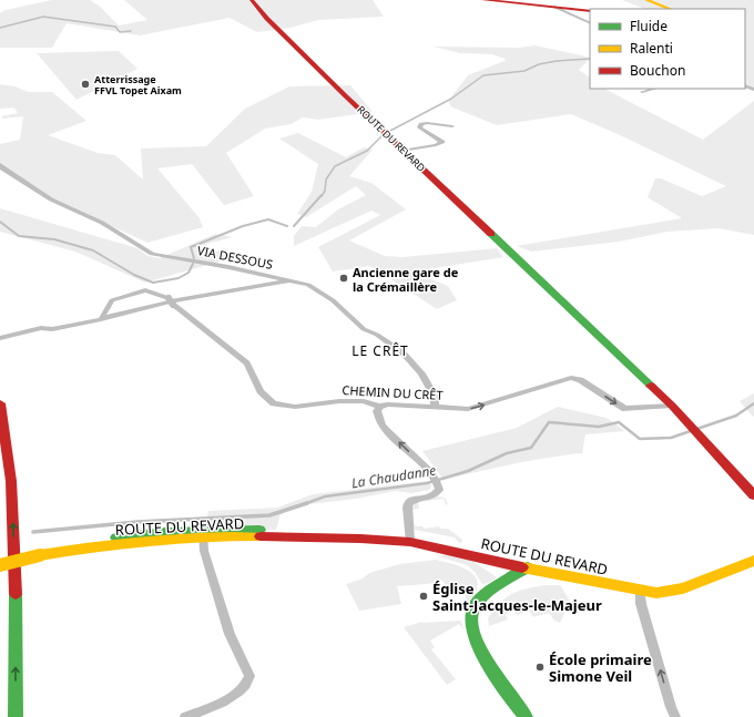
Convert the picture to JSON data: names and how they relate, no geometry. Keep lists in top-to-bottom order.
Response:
{
  "streets": {
    "main road": ["ROUTE DU REVARD"],
    "street": ["VIA DESSOUS", "CHEMIN DU CRÊT"]
  },
  "crossings": [
    ["ROUTE DU REVARD", "CHEMIN DU CRÊT"],
    ["VIA DESSOUS", "CHEMIN DU CRÊT"]
  ],
  "one_way": ["CHEMIN DU CRÊT"],
  "districts": ["LE CRÊT"],
  "water": ["La Chaudanne"],
  "places": [
    "Atterrissage FFVL Topet Aixam",
    "Ancienne gare de la Crémaillère",
    "Église Saint-Jacques-le-Majeur",
    "École primaire Simone Veil"
  ],
  "legend": ["Fluide", "Ralenti", "Bouchon"]
}
